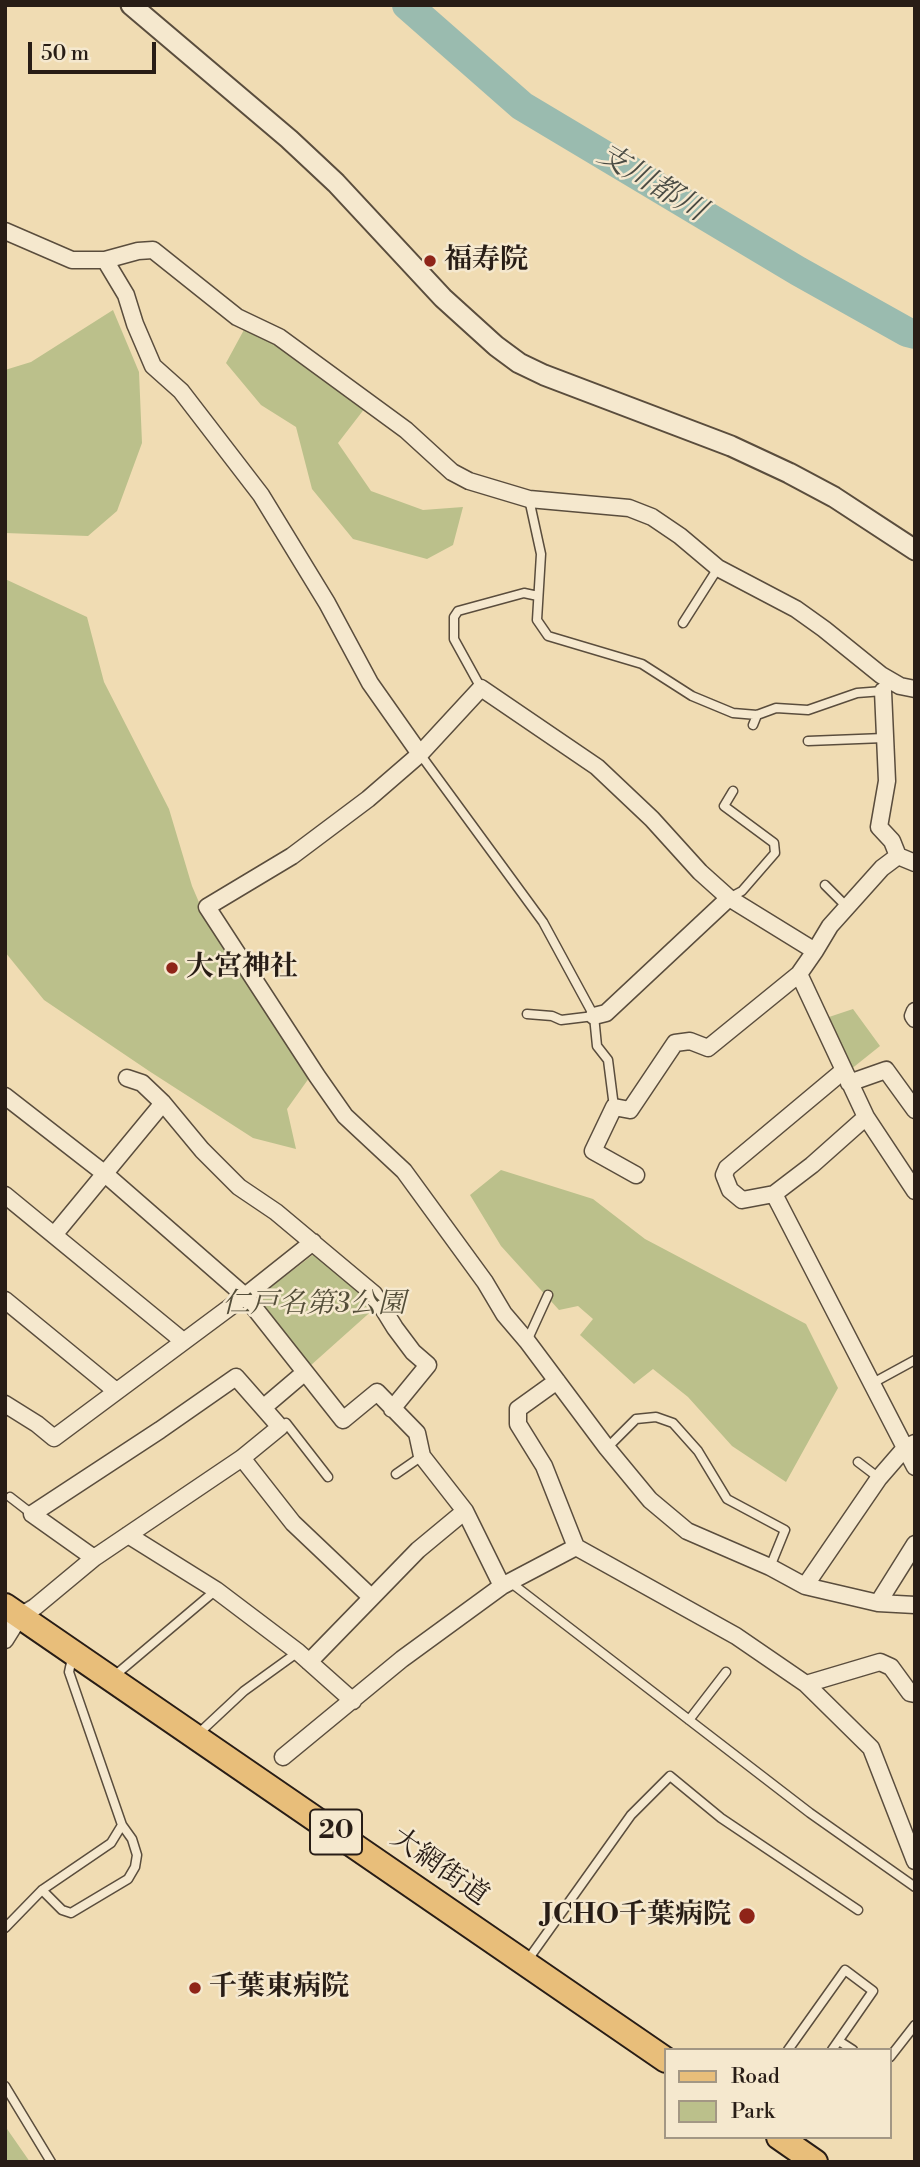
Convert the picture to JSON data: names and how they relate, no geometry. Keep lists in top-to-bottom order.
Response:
{
  "streets": {
    "main road": ["20", "大網街道"]
  },
  "water": ["支川都川"],
  "parks": ["仁戸名第3公園"],
  "places": [
    "福寿院",
    "大宮神社",
    "JCHO千葉病院",
    "千葉東病院"
  ],
  "legend": ["Road", "Park"],
  "scale_bar": "50 m"
}
